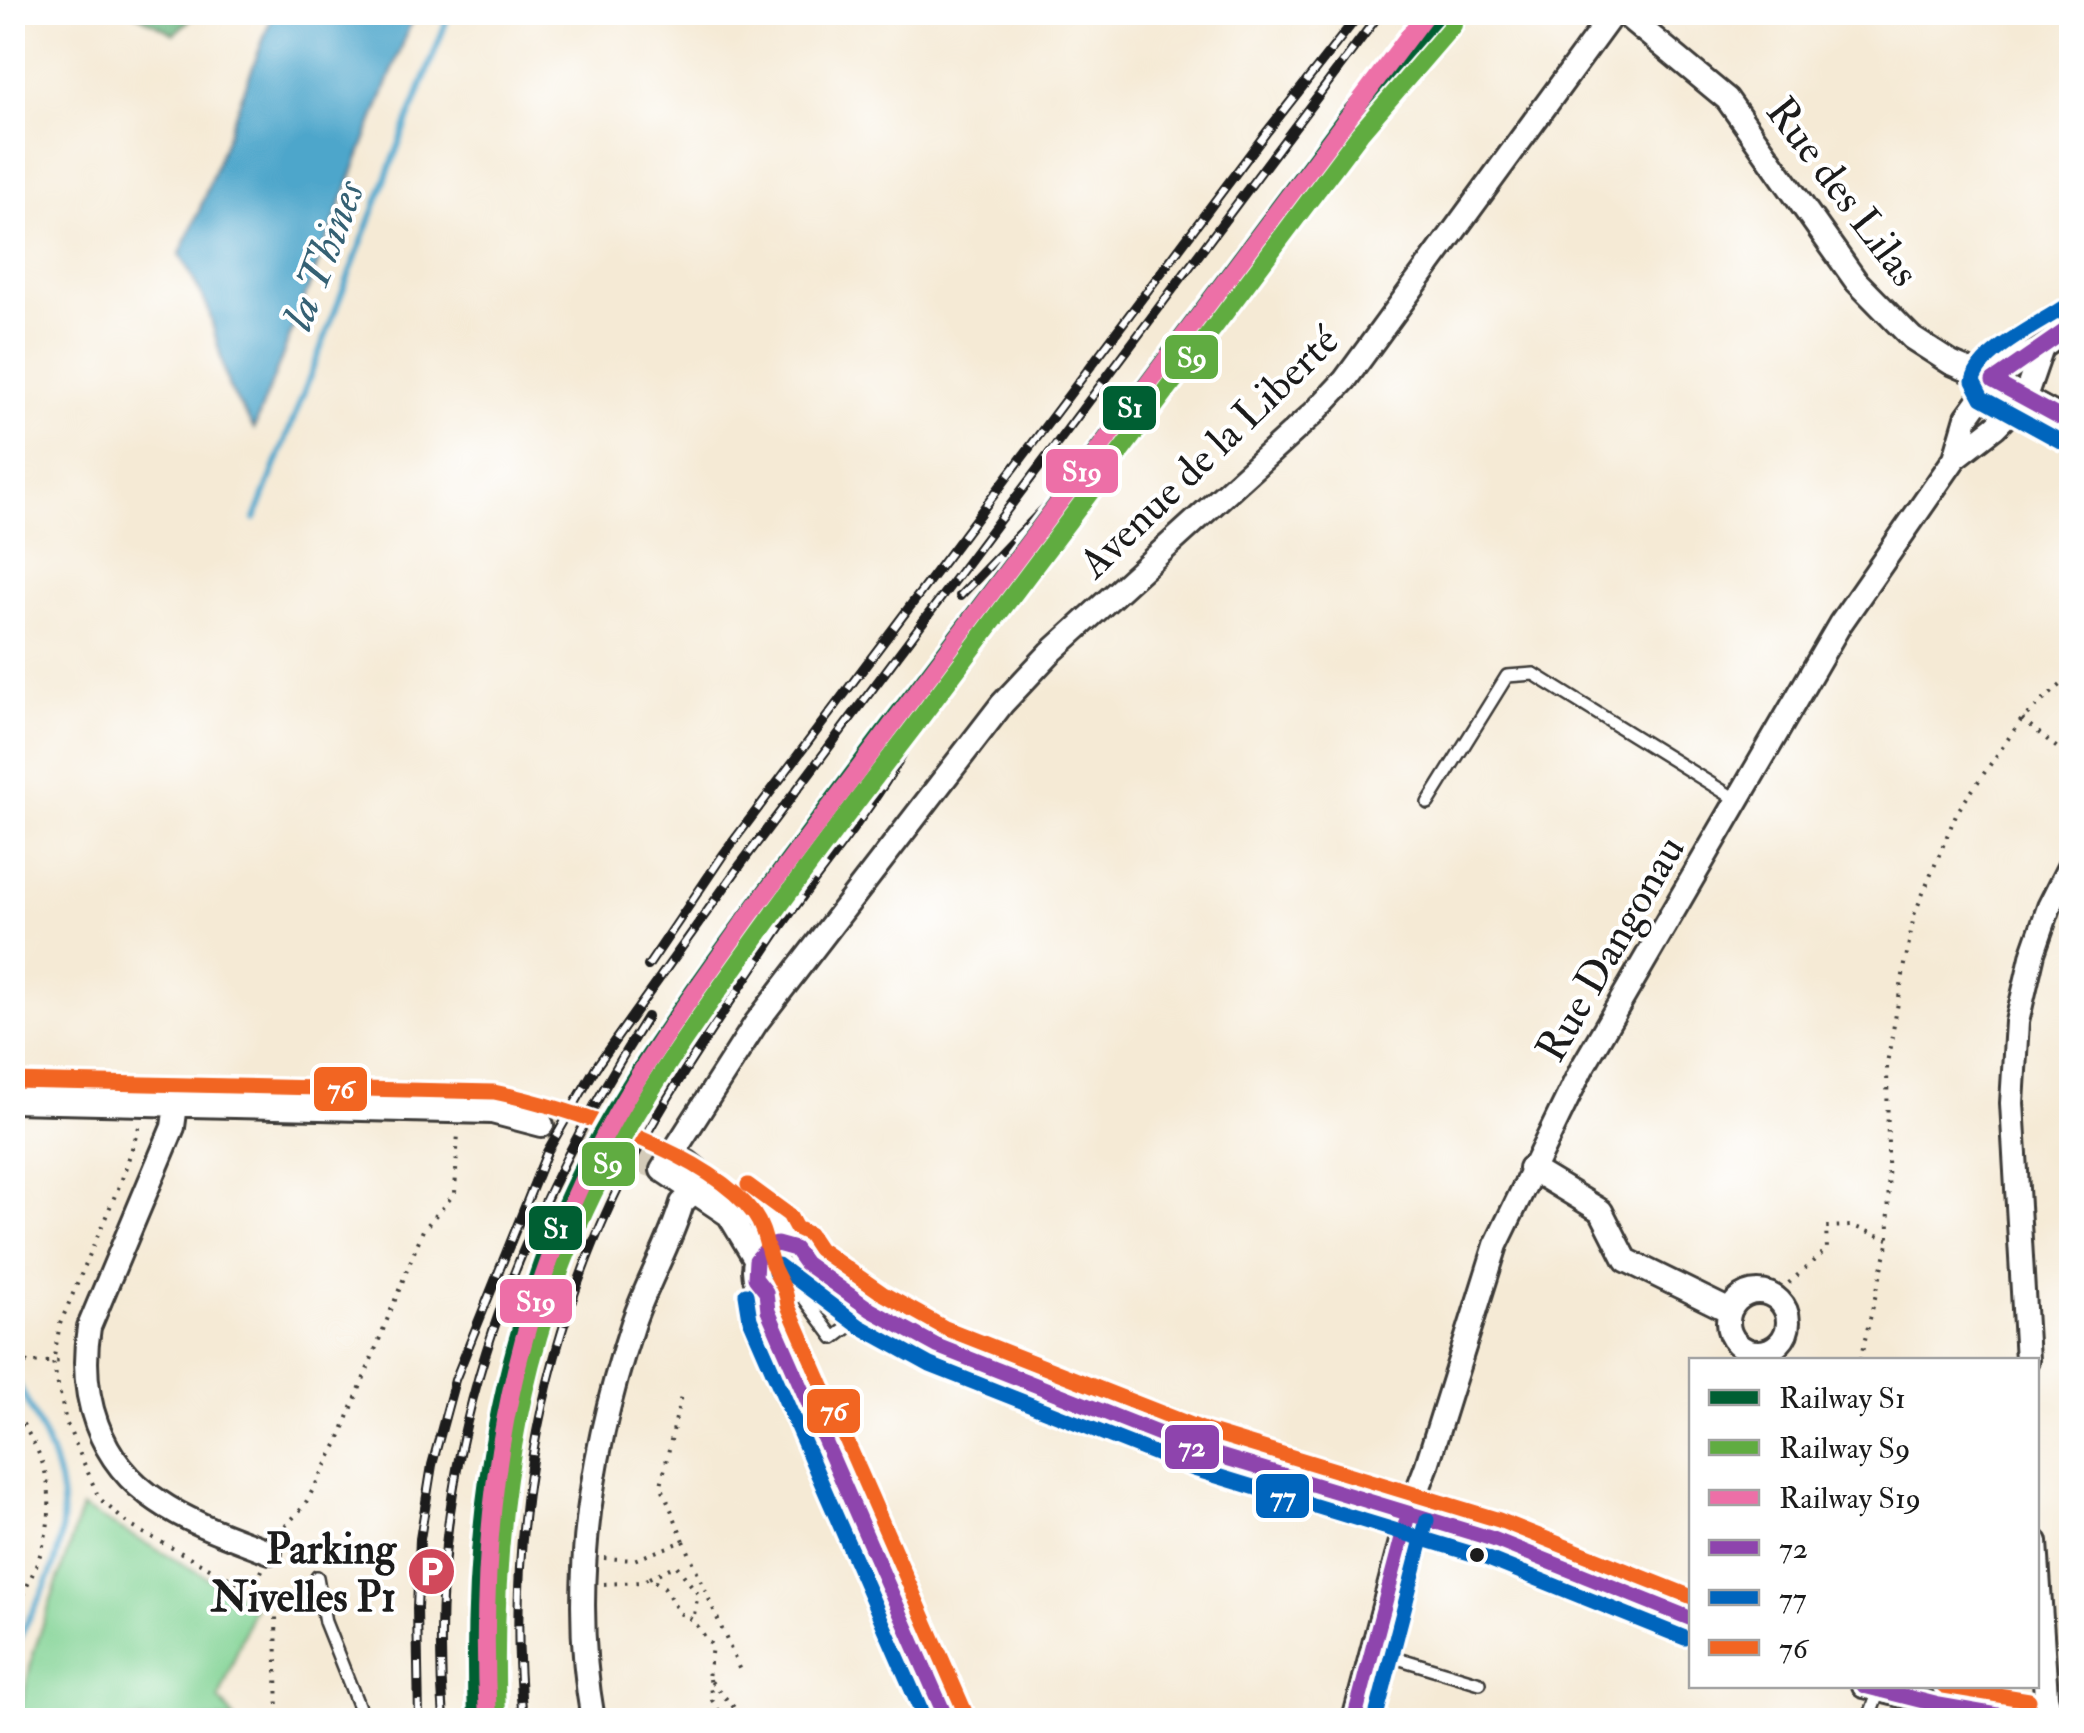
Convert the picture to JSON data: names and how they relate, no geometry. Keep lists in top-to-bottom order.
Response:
{
  "streets": {
    "street": ["Rue des Lilas", "Avenue de la Liberté", "Rue Dangonau"]
  },
  "crossings": [
    ["Rue des Lilas", "Rue Dangonau"]
  ],
  "water": ["la Thines"],
  "places": {
    "parking": ["Parking Nivelles P1"]
  },
  "lines": [
    "rail line S1",
    "rail line S19",
    "rail line S9",
    "transit line 77",
    "transit line 72",
    "transit line 76"
  ],
  "legend": [
    "Railway S1",
    "Railway S9",
    "Railway S19",
    "72",
    "77",
    "76"
  ]
}
